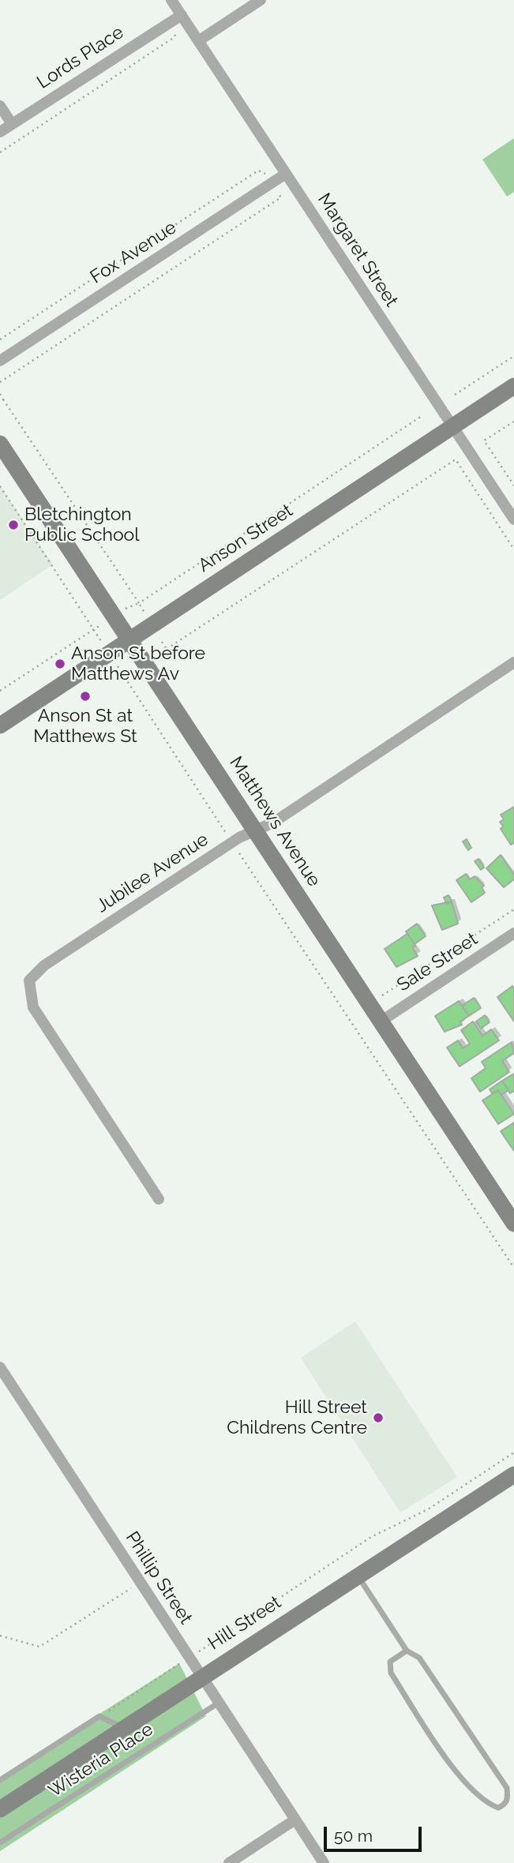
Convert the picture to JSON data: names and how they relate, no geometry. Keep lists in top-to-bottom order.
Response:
{
  "streets": {
    "street": [
      "Lords Place",
      "Margaret Street",
      "Fox Avenue",
      "Anson Street",
      "Matthews Avenue",
      "Jubilee Avenue",
      "Sale Street",
      "Phillip Street",
      "Hill Street"
    ],
    "lane": ["Wisteria Place"]
  },
  "crossings": [
    ["Lords Place", "Margaret Street"],
    ["Margaret Street", "Fox Avenue"],
    ["Margaret Street", "Anson Street"],
    ["Anson Street", "Matthews Avenue"],
    ["Matthews Avenue", "Jubilee Avenue"],
    ["Matthews Avenue", "Sale Street"],
    ["Phillip Street", "Hill Street"],
    ["Phillip Street", "Wisteria Place"]
  ],
  "places": [
    "Bletchington Public School",
    "Anson St before Matthews Av",
    "Anson St at Matthews St",
    "Hill Street Childrens Centre"
  ],
  "scale_bar": "50 m"
}
